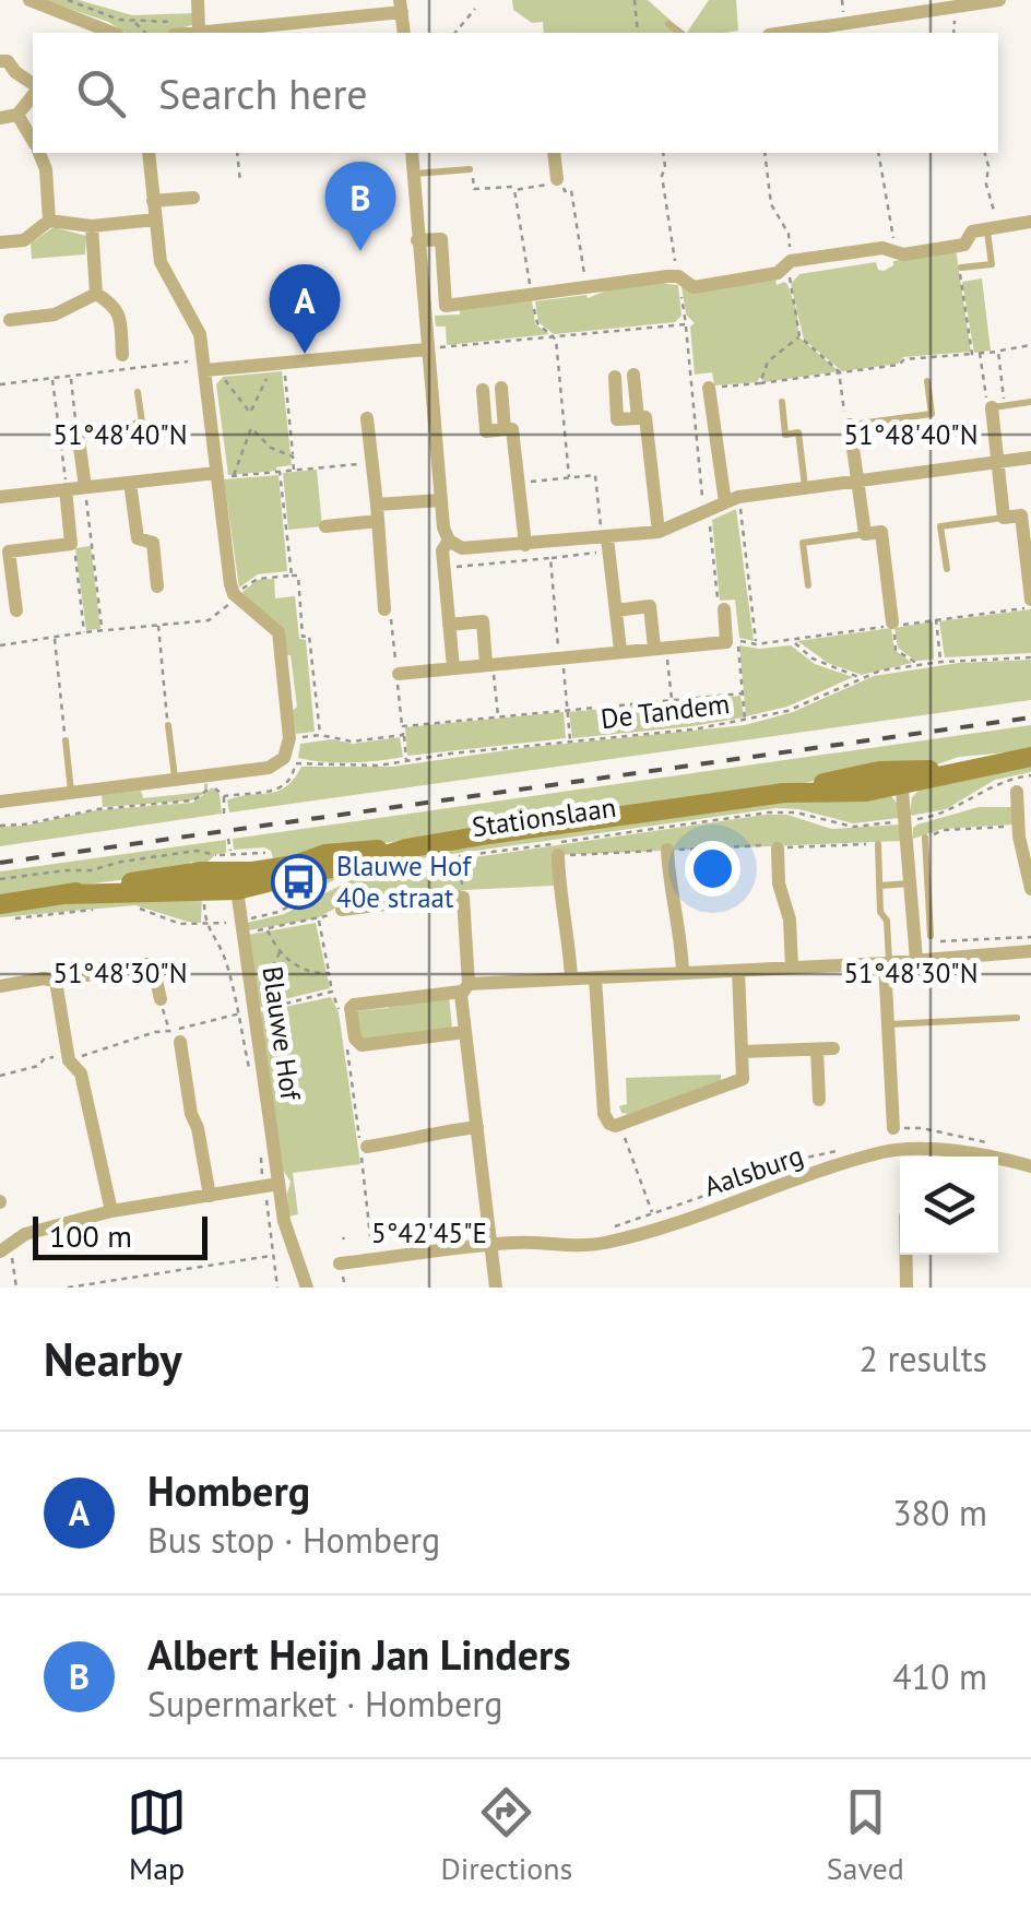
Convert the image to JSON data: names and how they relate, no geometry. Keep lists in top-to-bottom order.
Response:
{
  "streets": {
    "street": ["Stationslaan", "Blauwe Hof", "Aalsburg"],
    "path": ["De Tandem"]
  },
  "crossings": [
    ["Stationslaan", "Blauwe Hof"]
  ],
  "places": {
    "bus stop": ["Blauwe Hof 40e straat"]
  },
  "scale_bar": "100 m",
  "page": {
    "search": "Search here",
    "pins": ["B", "A"],
    "scale": "100 m",
    "heading": ["Nearby", "2 results"],
    "list": [
      {
        "mark": "A",
        "name": "Homberg",
        "note": "Bus stop · Homberg",
        "value": "380 m"
      },
      {
        "mark": "B",
        "name": "Albert Heijn Jan Linders",
        "note": "Supermarket · Homberg",
        "value": "410 m"
      }
    ],
    "nav": ["Map", "Directions", "Saved"]
  },
  "coordinates": ["51°48'40\"N", "51°48'30\"N", "5°42'45\"E"]
}
